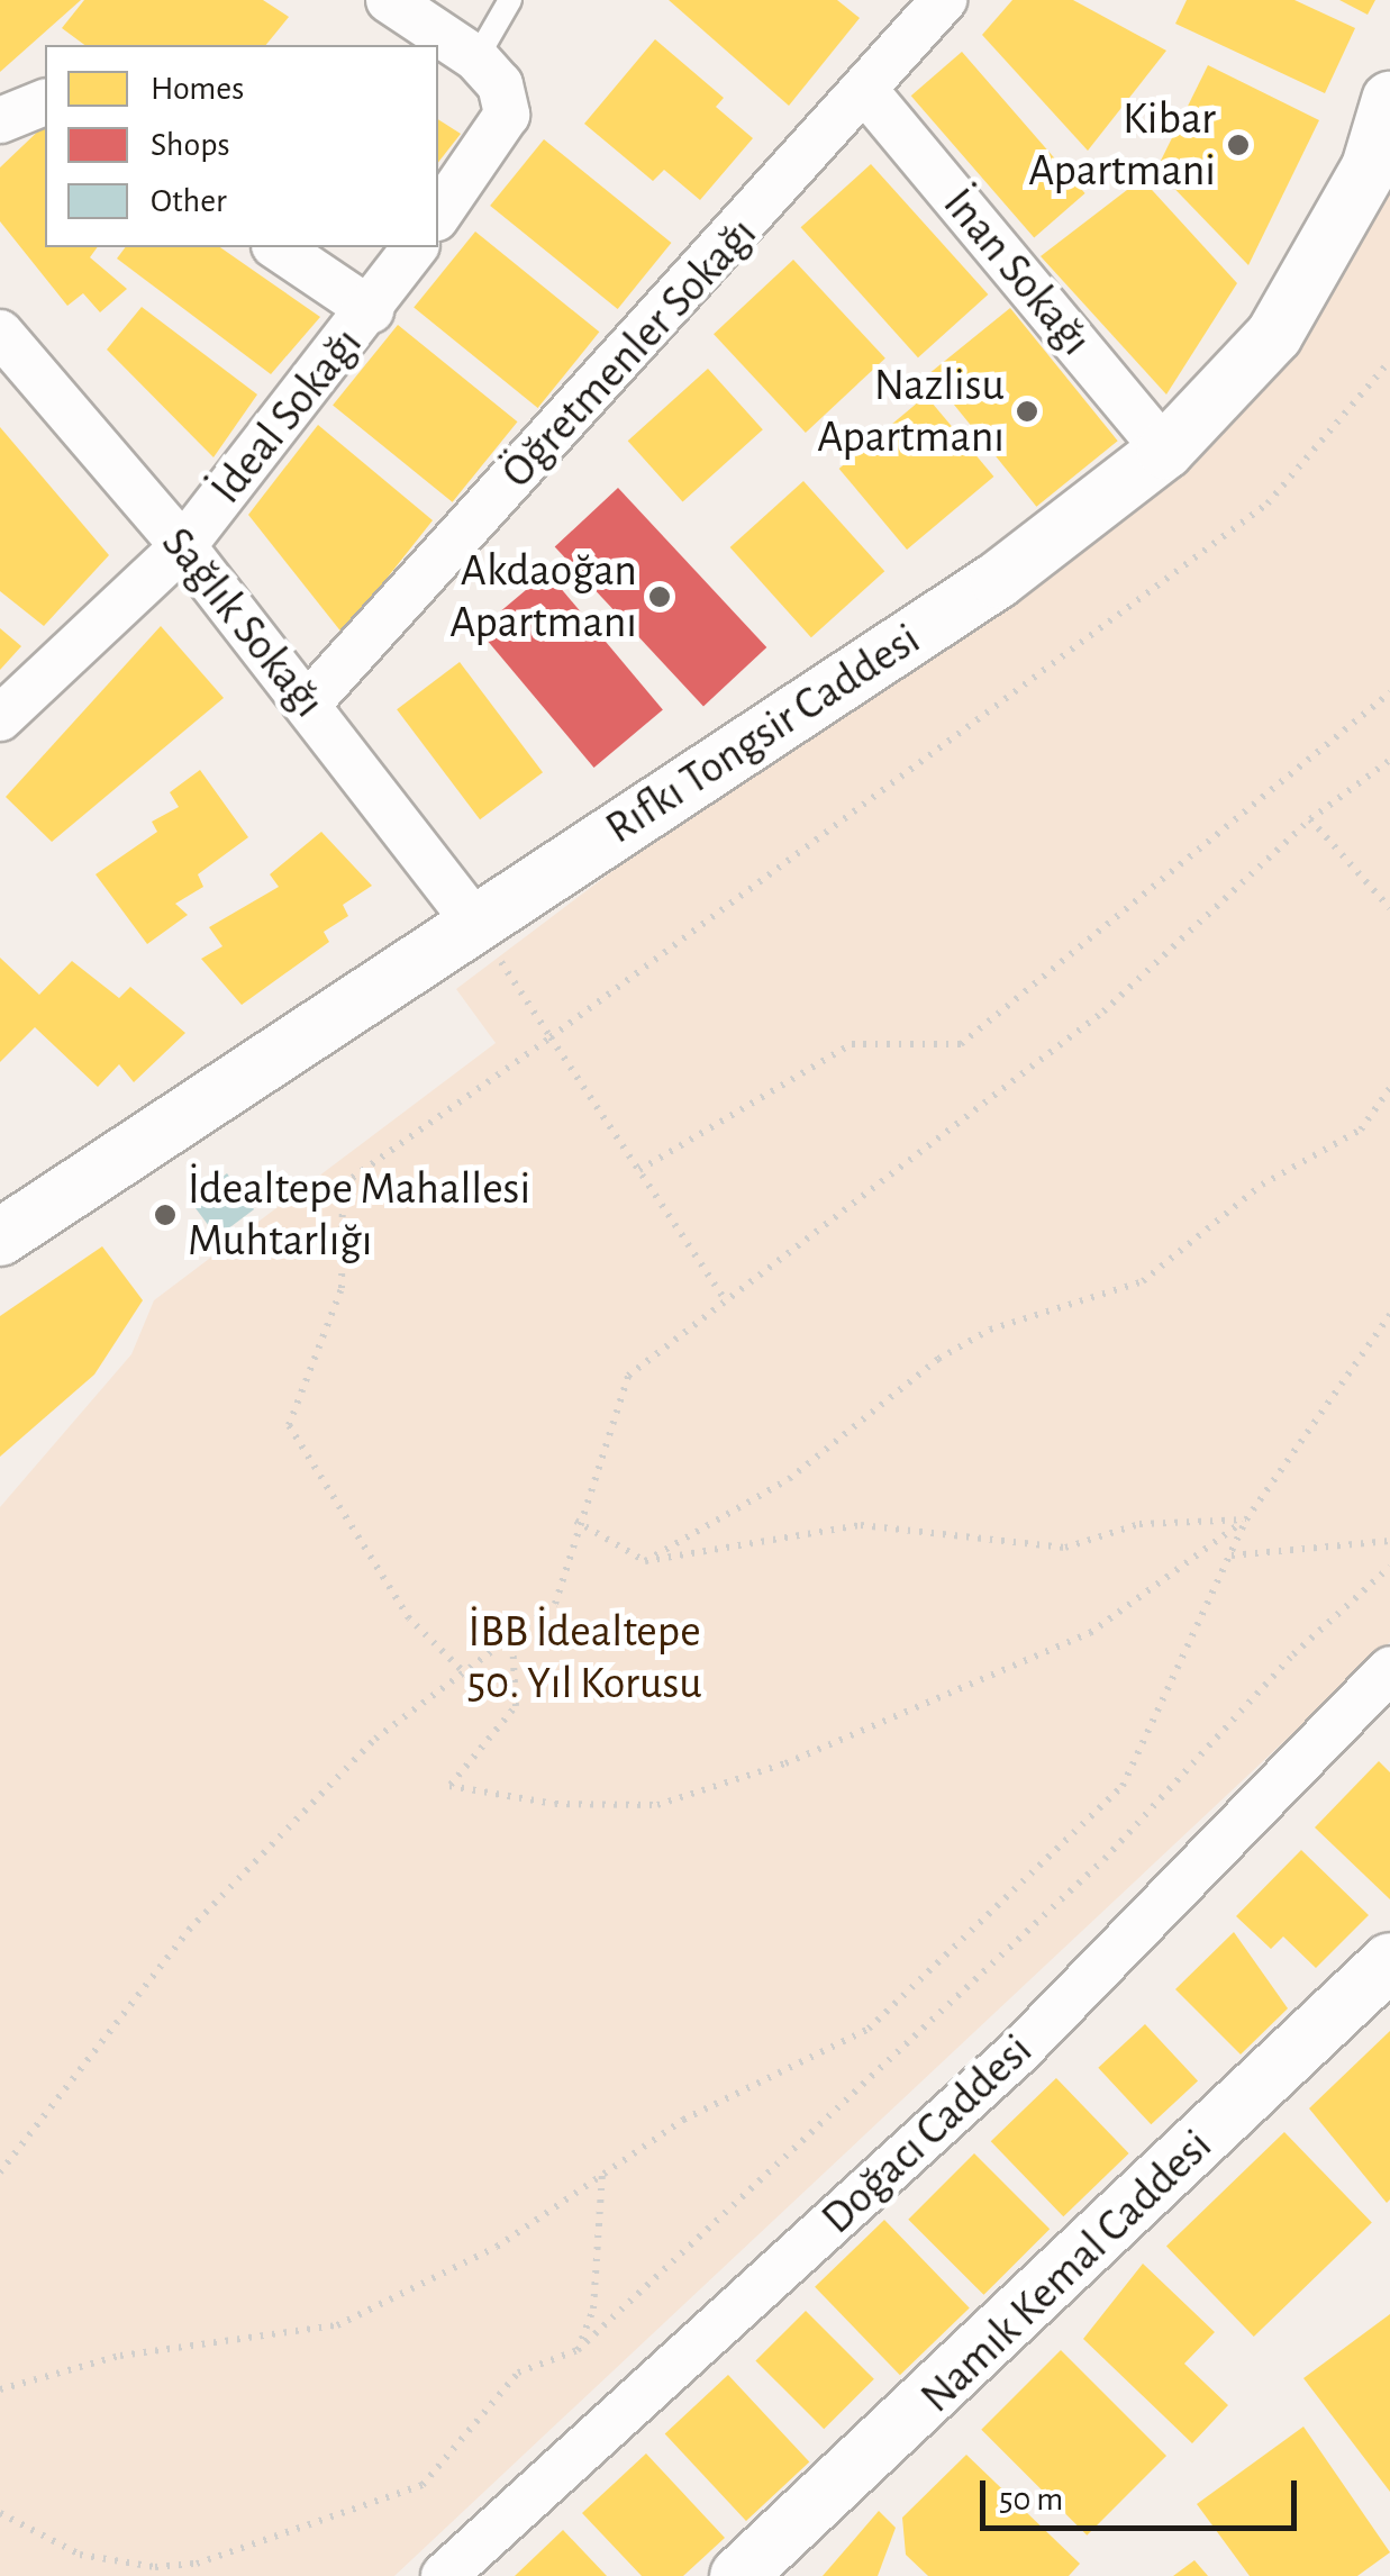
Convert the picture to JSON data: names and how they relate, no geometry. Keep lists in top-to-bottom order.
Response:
{
  "streets": {
    "street": [
      "İnan Sokağı",
      "Öğretmenler Sokağı",
      "İdeal Sokağı",
      "Sağlık Sokağı",
      "Rıfkı Tongsir Caddesi",
      "Doğacı Caddesi",
      "Namık Kemal Caddesi"
    ]
  },
  "crossings": [
    ["İnan Sokağı", "Öğretmenler Sokağı"],
    ["İnan Sokağı", "Rıfkı Tongsir Caddesi"],
    ["Öğretmenler Sokağı", "Sağlık Sokağı"],
    ["İdeal Sokağı", "Sağlık Sokağı"],
    ["Sağlık Sokağı", "Rıfkı Tongsir Caddesi"]
  ],
  "parks": ["İBB İdealtepe 50. Yıl Korusu"],
  "places": [
    "Kibar Apartmani",
    "Nazlisu Apartmanı",
    "Akdaoğan Apartmanı",
    "İdealtepe Mahallesi Muhtarlığı"
  ],
  "legend": ["Homes", "Shops", "Other"],
  "scale_bar": "50 m"
}
